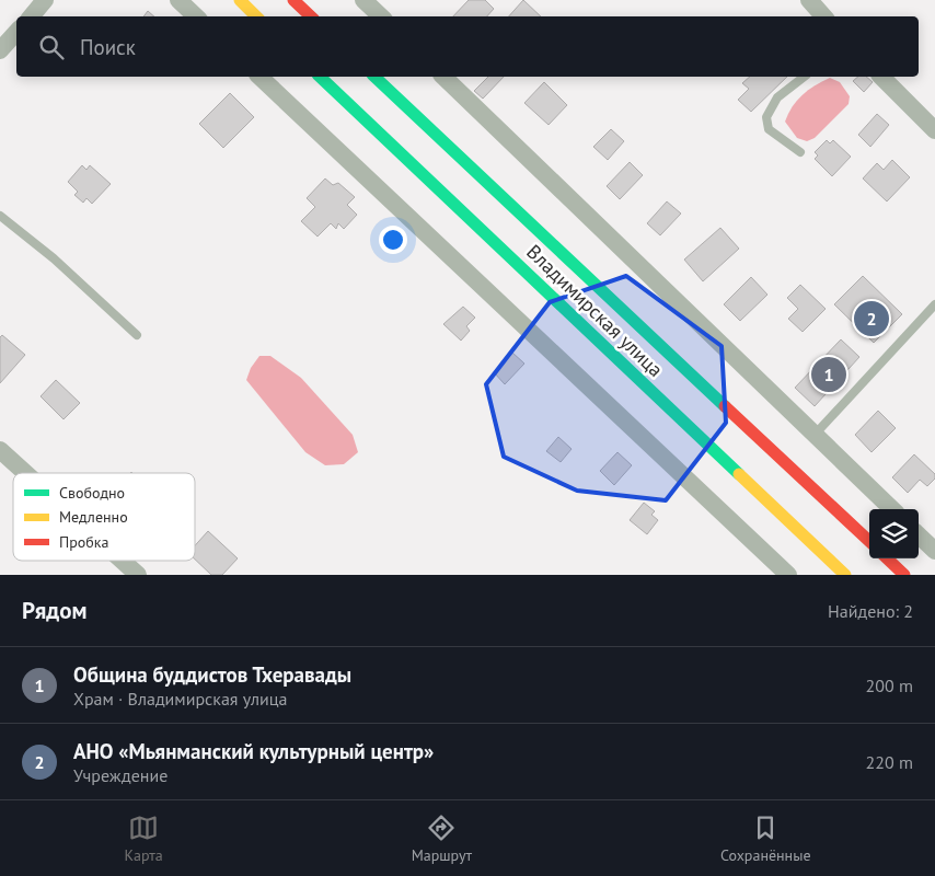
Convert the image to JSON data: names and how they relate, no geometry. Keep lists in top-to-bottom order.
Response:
{
  "streets": {
    "highway": ["Владимирская улица"]
  },
  "legend": ["Свободно", "Медленно", "Пробка"],
  "page": {
    "search": "Поиск",
    "pins": ["2", "1"],
    "heading": ["Рядом", "Найдено: 2"],
    "list": [
      {
        "mark": "1",
        "name": "Община буддистов Тхеравады",
        "note": "Храм · Владимирская улица",
        "value": "200 m"
      },
      {
        "mark": "2",
        "name": "АНО «Мьянманский культурный центр»",
        "note": "Учреждение",
        "value": "220 m"
      }
    ],
    "nav": ["Карта", "Маршрут", "Сохранённые"]
  }
}
